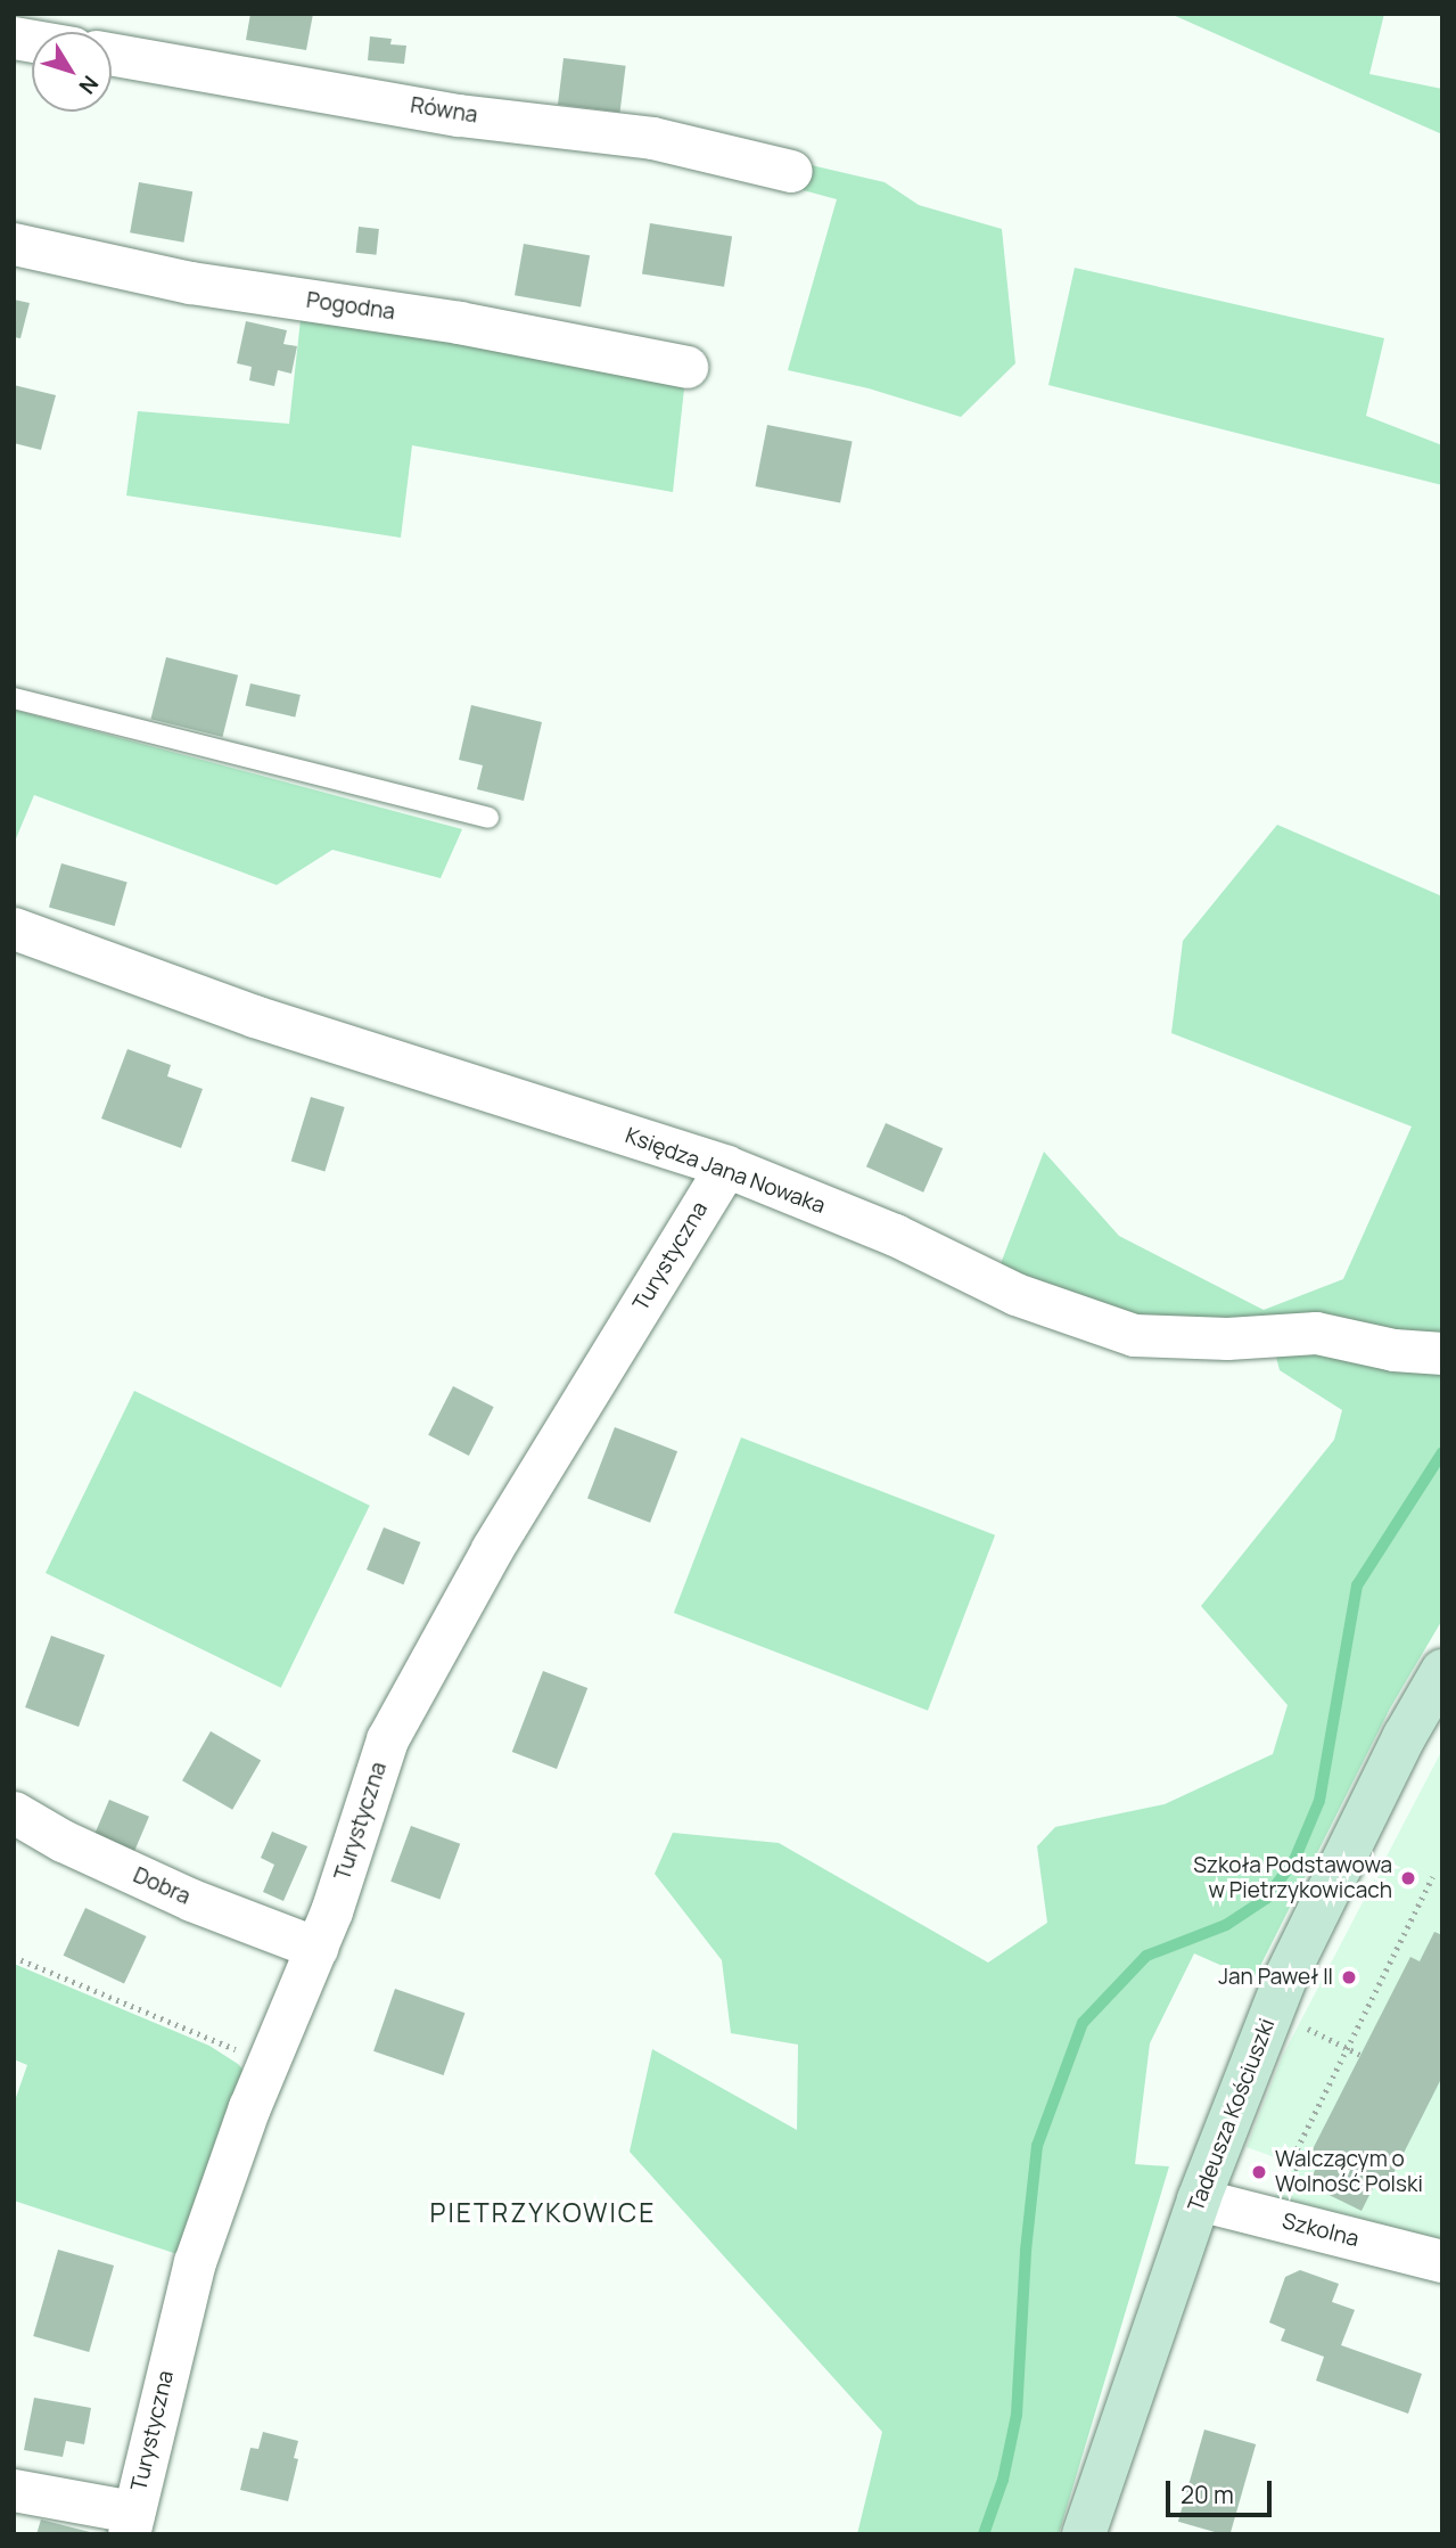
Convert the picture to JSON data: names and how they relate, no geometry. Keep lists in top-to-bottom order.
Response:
{
  "streets": {
    "street": [
      "Równa",
      "Pogodna",
      "Księdza Jana Nowaka",
      "Turystyczna",
      "Dobra",
      "Tadeusza Kościuszki",
      "Szkolna"
    ]
  },
  "crossings": [
    ["Księdza Jana Nowaka", "Turystyczna"],
    ["Turystyczna", "Dobra"],
    ["Tadeusza Kościuszki", "Szkolna"]
  ],
  "districts": ["PIETRZYKOWICE"],
  "places": ["Szkoła Podstawowa w Pietrzykowicach", "Jan Paweł II", "Walczącym o Wolność Polski"],
  "scale_bar": "20 m",
  "north": "bottom right"
}
